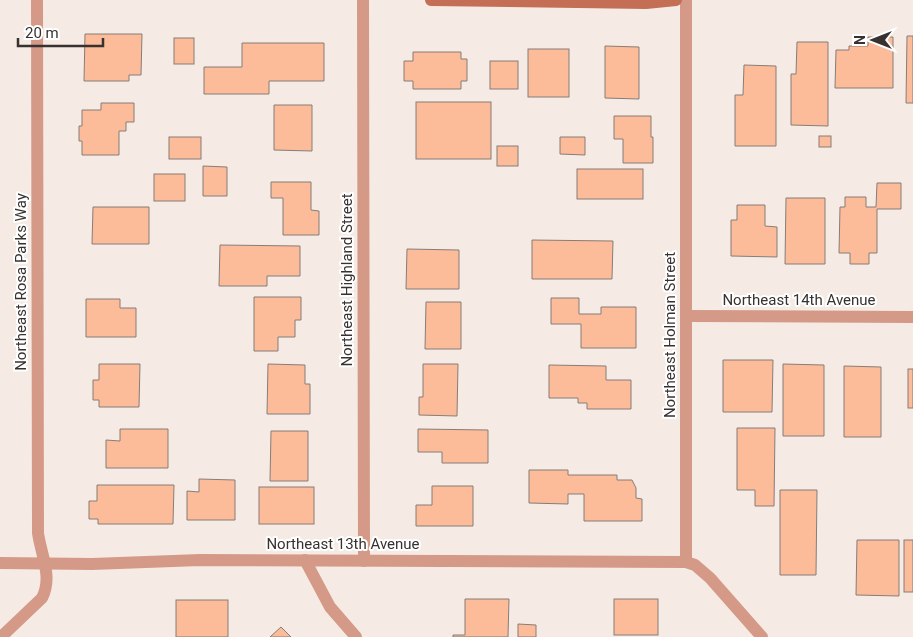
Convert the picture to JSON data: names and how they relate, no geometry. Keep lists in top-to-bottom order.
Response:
{
  "streets": {
    "street": [
      "Northeast Highland Street",
      "Northeast Rosa Parks Way",
      "Northeast 14th Avenue",
      "Northeast Holman Street",
      "Northeast 13th Avenue"
    ]
  },
  "crossings": [
    ["Northeast Highland Street", "Northeast 13th Avenue"],
    ["Northeast Rosa Parks Way", "Northeast 13th Avenue"],
    ["Northeast 14th Avenue", "Northeast Holman Street"],
    ["Northeast Holman Street", "Northeast 13th Avenue"]
  ],
  "scale_bar": "20 m",
  "north": "left"
}
